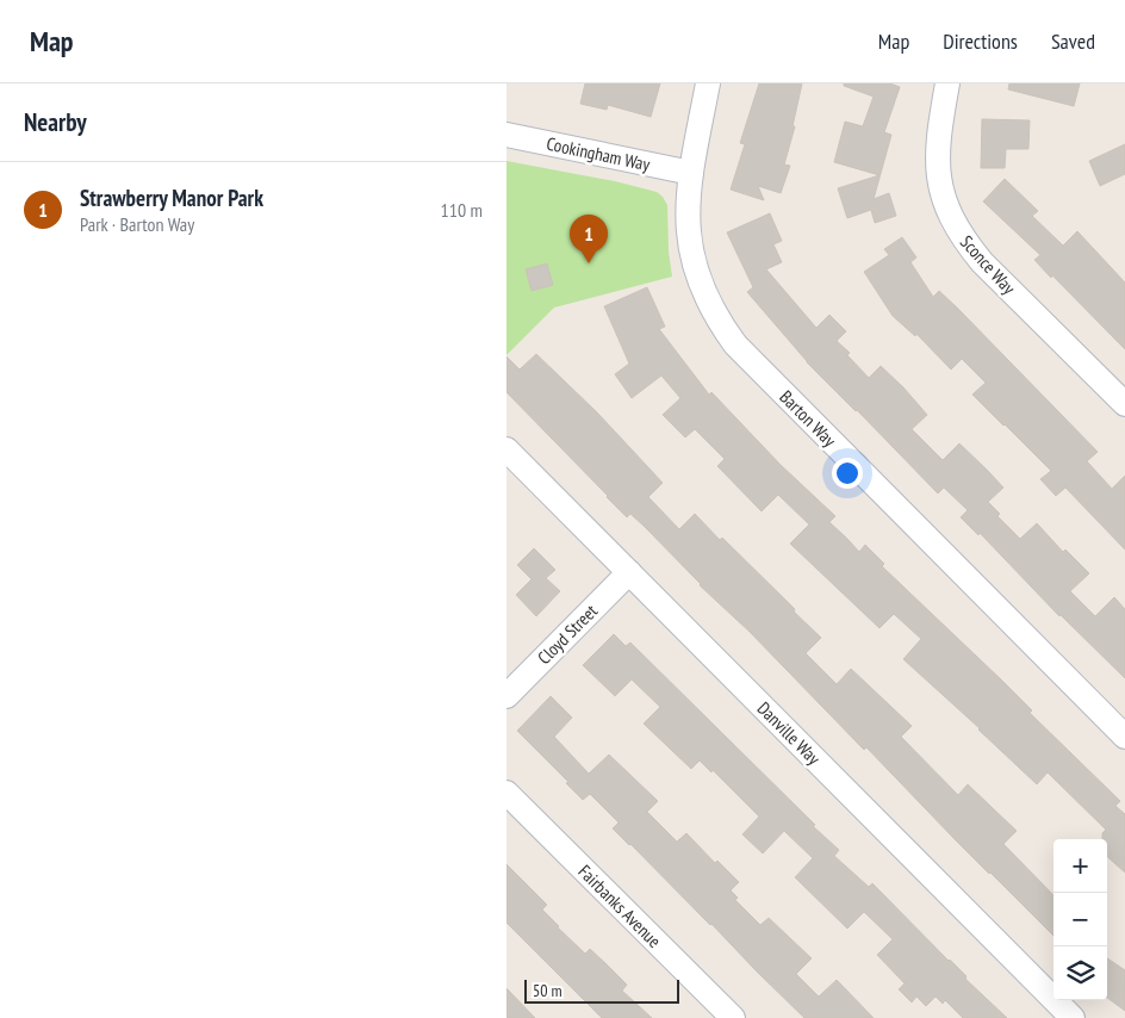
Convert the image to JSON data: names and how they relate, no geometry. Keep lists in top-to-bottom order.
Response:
{
  "streets": {
    "street": [
      "Cookingham Way",
      "Sconce Way",
      "Barton Way",
      "Cloyd Street",
      "Danville Way",
      "Fairbanks Avenue"
    ]
  },
  "crossings": [
    ["Cookingham Way", "Barton Way"],
    ["Cloyd Street", "Danville Way"]
  ],
  "scale_bar": "50 m",
  "page": {
    "header": "Map",
    "nav": ["Map", "Directions", "Saved"],
    "heading": "Nearby",
    "list": [
      {
        "mark": "1",
        "name": "Strawberry Manor Park",
        "note": "Park · Barton Way",
        "value": "110 m"
      }
    ],
    "pins": "1",
    "map_buttons": ["+", "−"],
    "scale": "50 m"
  }
}
